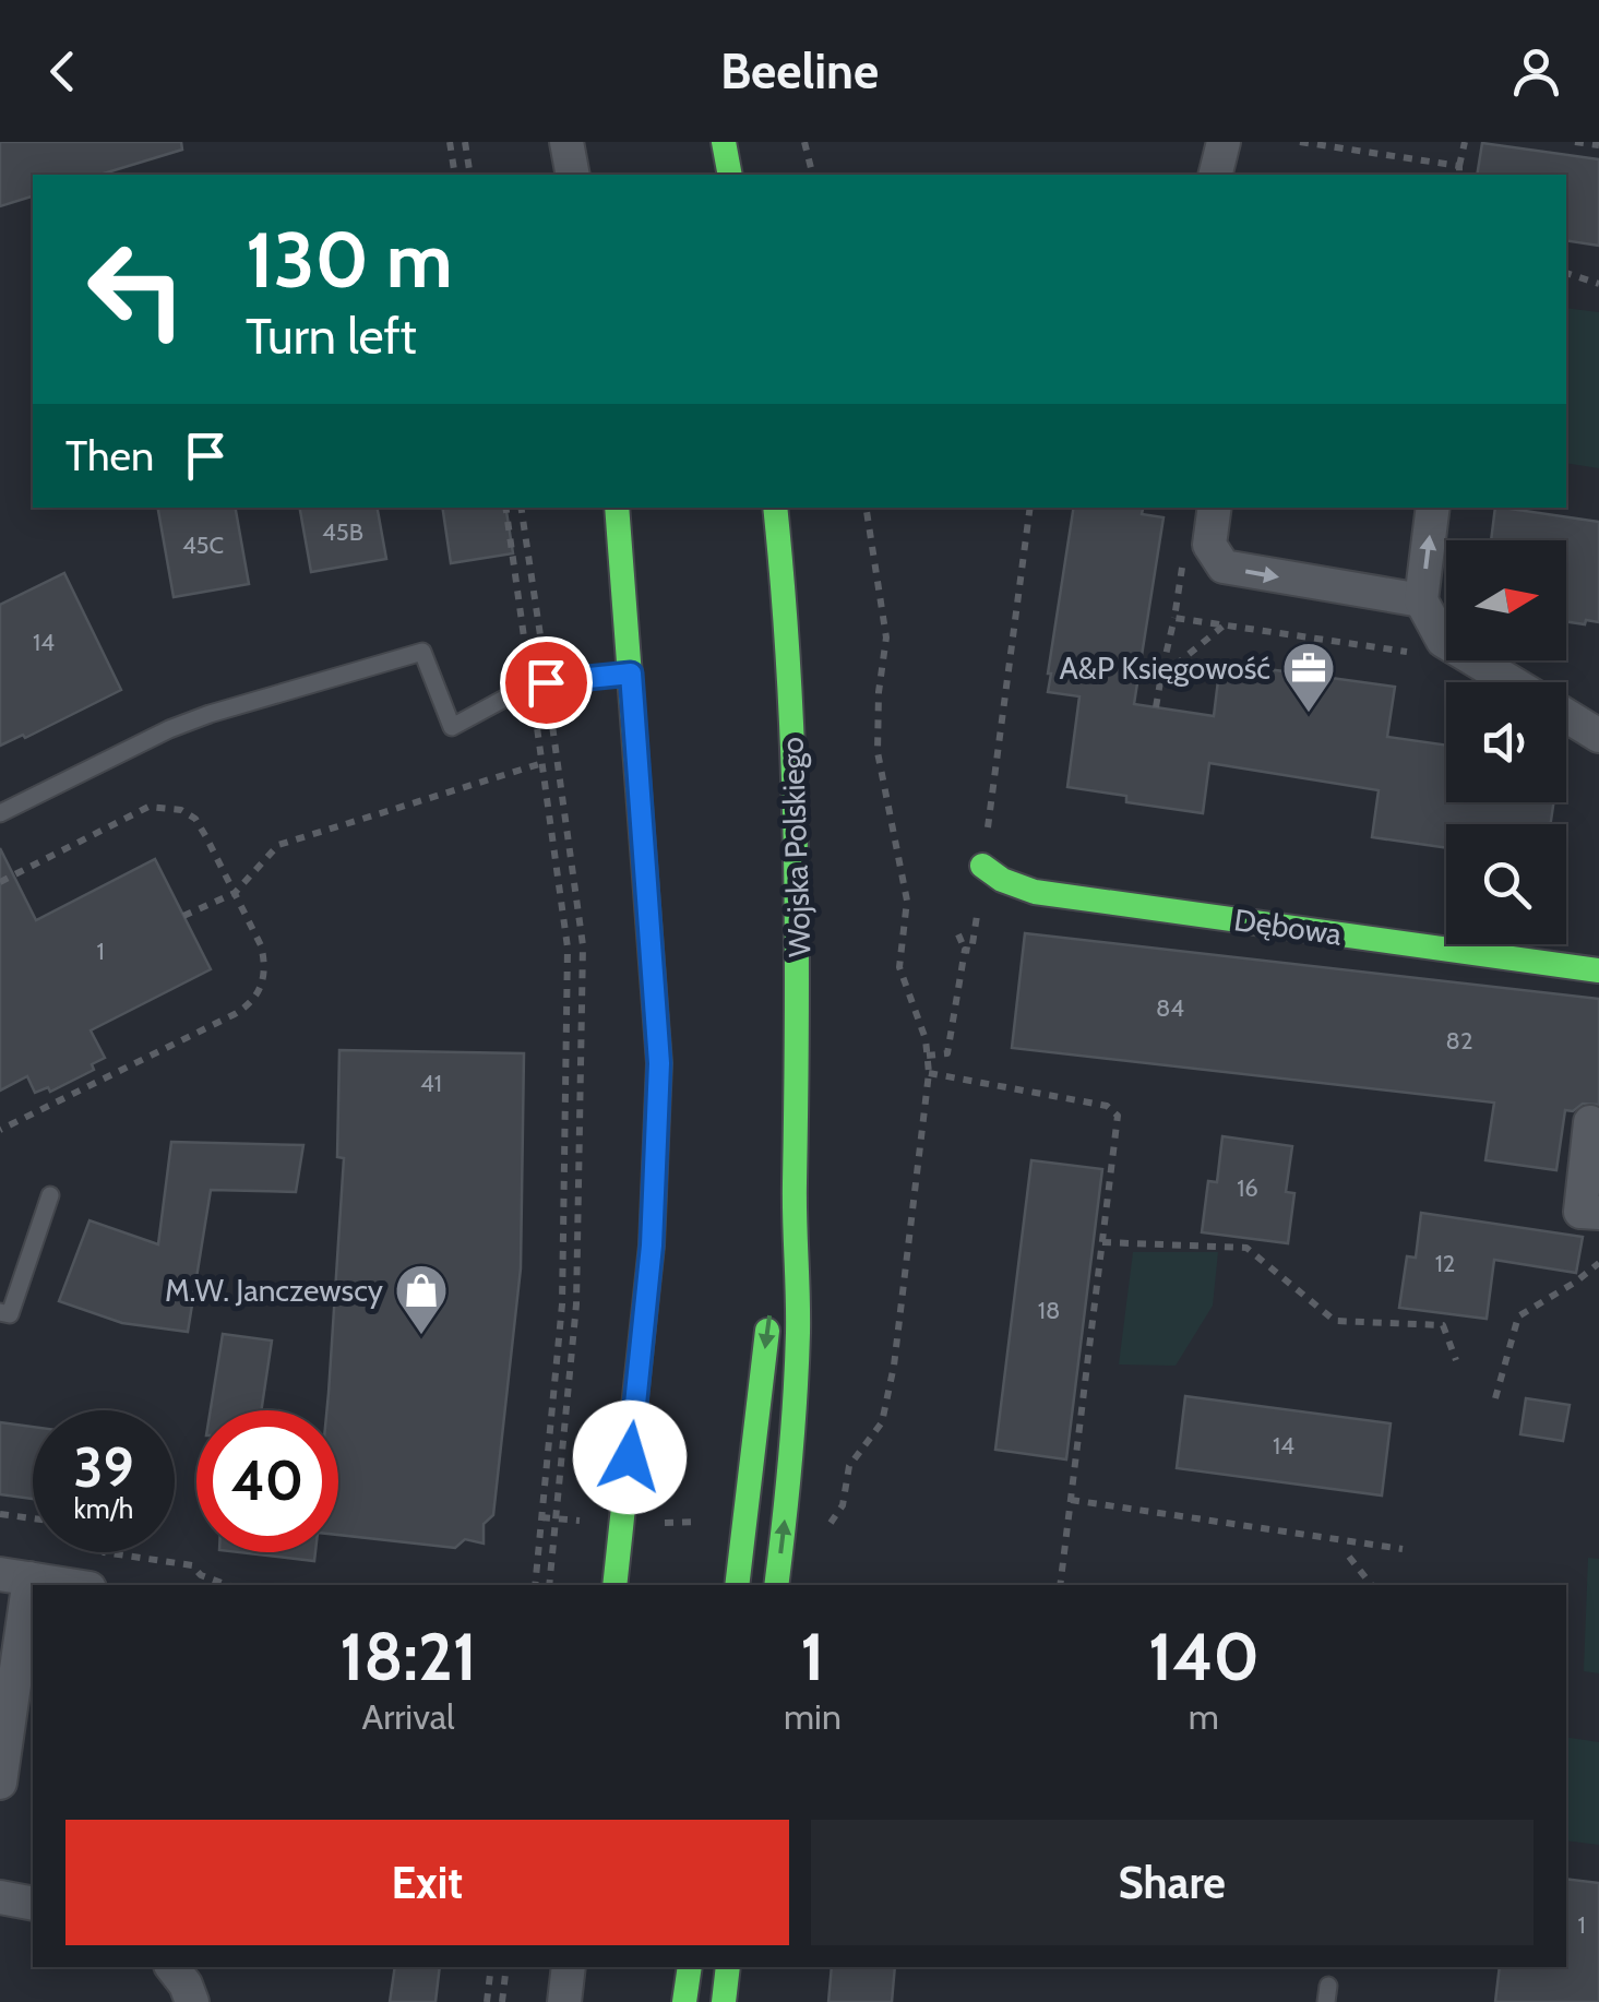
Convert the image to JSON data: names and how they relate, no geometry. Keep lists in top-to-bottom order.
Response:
{
  "streets": {
    "street": ["Wojska Polskiego", "Dębowa"]
  },
  "places": {
    "office": ["A&P Księgowość"],
    "shop": ["M.W. Janczewscy"]
  },
  "house_numbers": [
    "45B",
    "45C",
    "14",
    "1",
    "84",
    "82",
    "41",
    "16",
    "12",
    "18",
    "14",
    "1"
  ],
  "north": "right",
  "page": {
    "header": "Beeline",
    "turn": ["130 m", "Turn left"],
    "then": "Then",
    "speed": "39 km/h",
    "limit": "40",
    "eta": [
      "18:21",
      "Arrival",
      "1",
      "min",
      "140",
      "m"
    ],
    "buttons": ["Exit", "Share"]
  }
}
